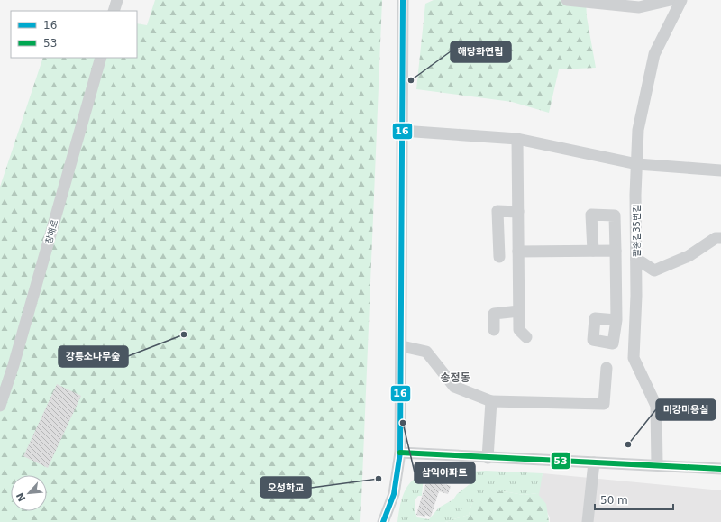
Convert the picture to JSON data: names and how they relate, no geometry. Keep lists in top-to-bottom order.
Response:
{
  "streets": {
    "street": ["팔송길35번길", "창해로"]
  },
  "districts": ["송정동"],
  "places": [
    "해당화연립",
    "강릉소나무숲",
    "삼익아파트",
    "미강미용실",
    "오성학교"
  ],
  "lines": ["transit line 16", "transit line 53"],
  "legend": ["16", "53"],
  "scale_bar": "50 m",
  "north": "bottom left"
}
